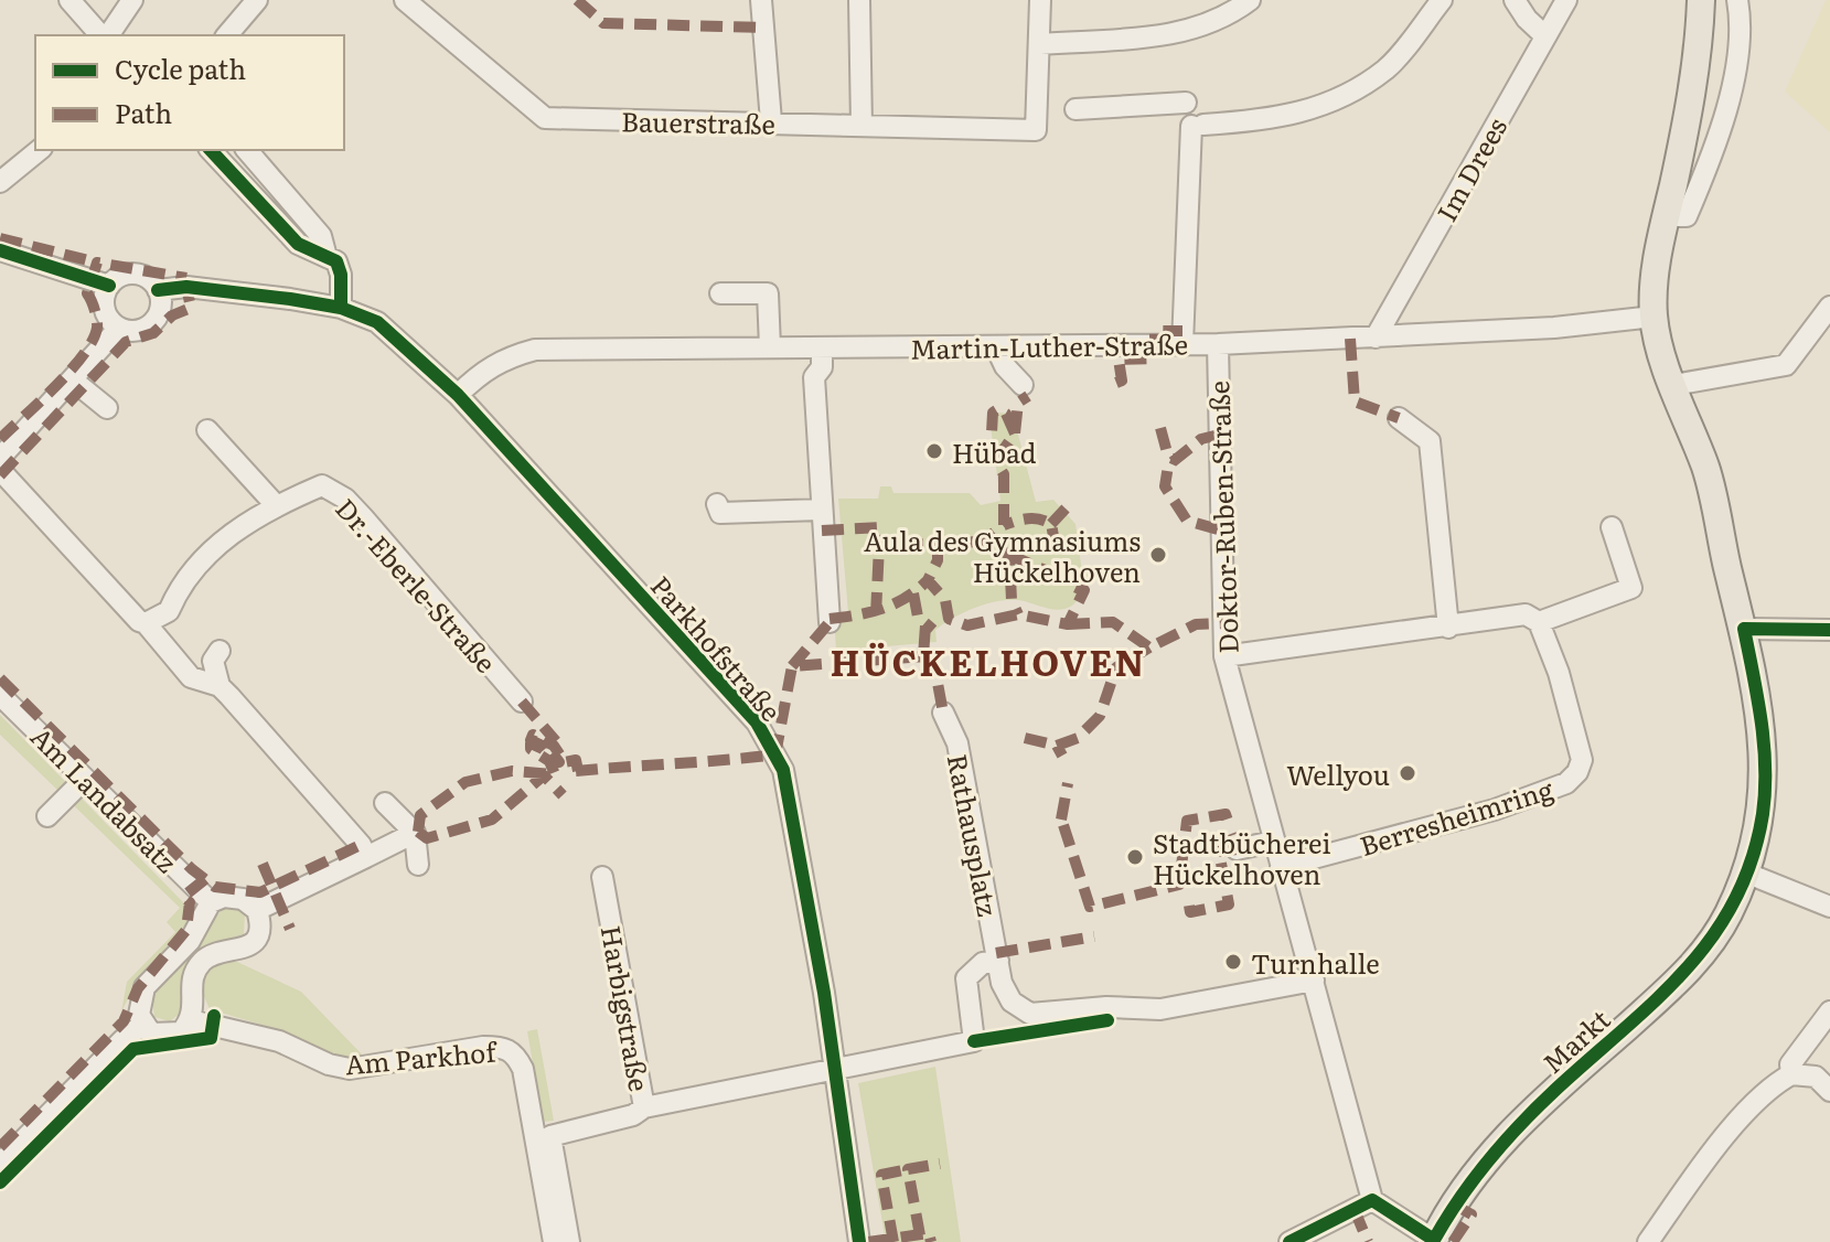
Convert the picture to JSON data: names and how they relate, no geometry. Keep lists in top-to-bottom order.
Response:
{
  "streets": {
    "main road": ["Markt"],
    "street": [
      "Bauerstraße",
      "Im Drees",
      "Martin-Luther-Straße",
      "Doktor-Ruben-Straße",
      "Dr.-Eberle-Straße",
      "Parkhofstraße",
      "Am Landabsatz",
      "Berresheimring",
      "Rathausplatz",
      "Harbigstraße",
      "Am Parkhof"
    ]
  },
  "crossings": [
    ["Im Drees", "Martin-Luther-Straße"],
    ["Martin-Luther-Straße", "Doktor-Ruben-Straße"],
    ["Martin-Luther-Straße", "Parkhofstraße"],
    ["Martin-Luther-Straße", "Markt"],
    ["Doktor-Ruben-Straße", "Berresheimring"],
    ["Doktor-Ruben-Straße", "Rathausplatz"],
    ["Parkhofstraße", "Harbigstraße"],
    ["Rathausplatz", "Harbigstraße"]
  ],
  "districts": ["HÜCKELHOVEN"],
  "places": [
    "Hübad",
    "Aula des Gymnasiums Hückelhoven",
    "Wellyou",
    "Stadtbücherei Hückelhoven",
    "Turnhalle"
  ],
  "legend": ["Cycle path", "Path"]
}
